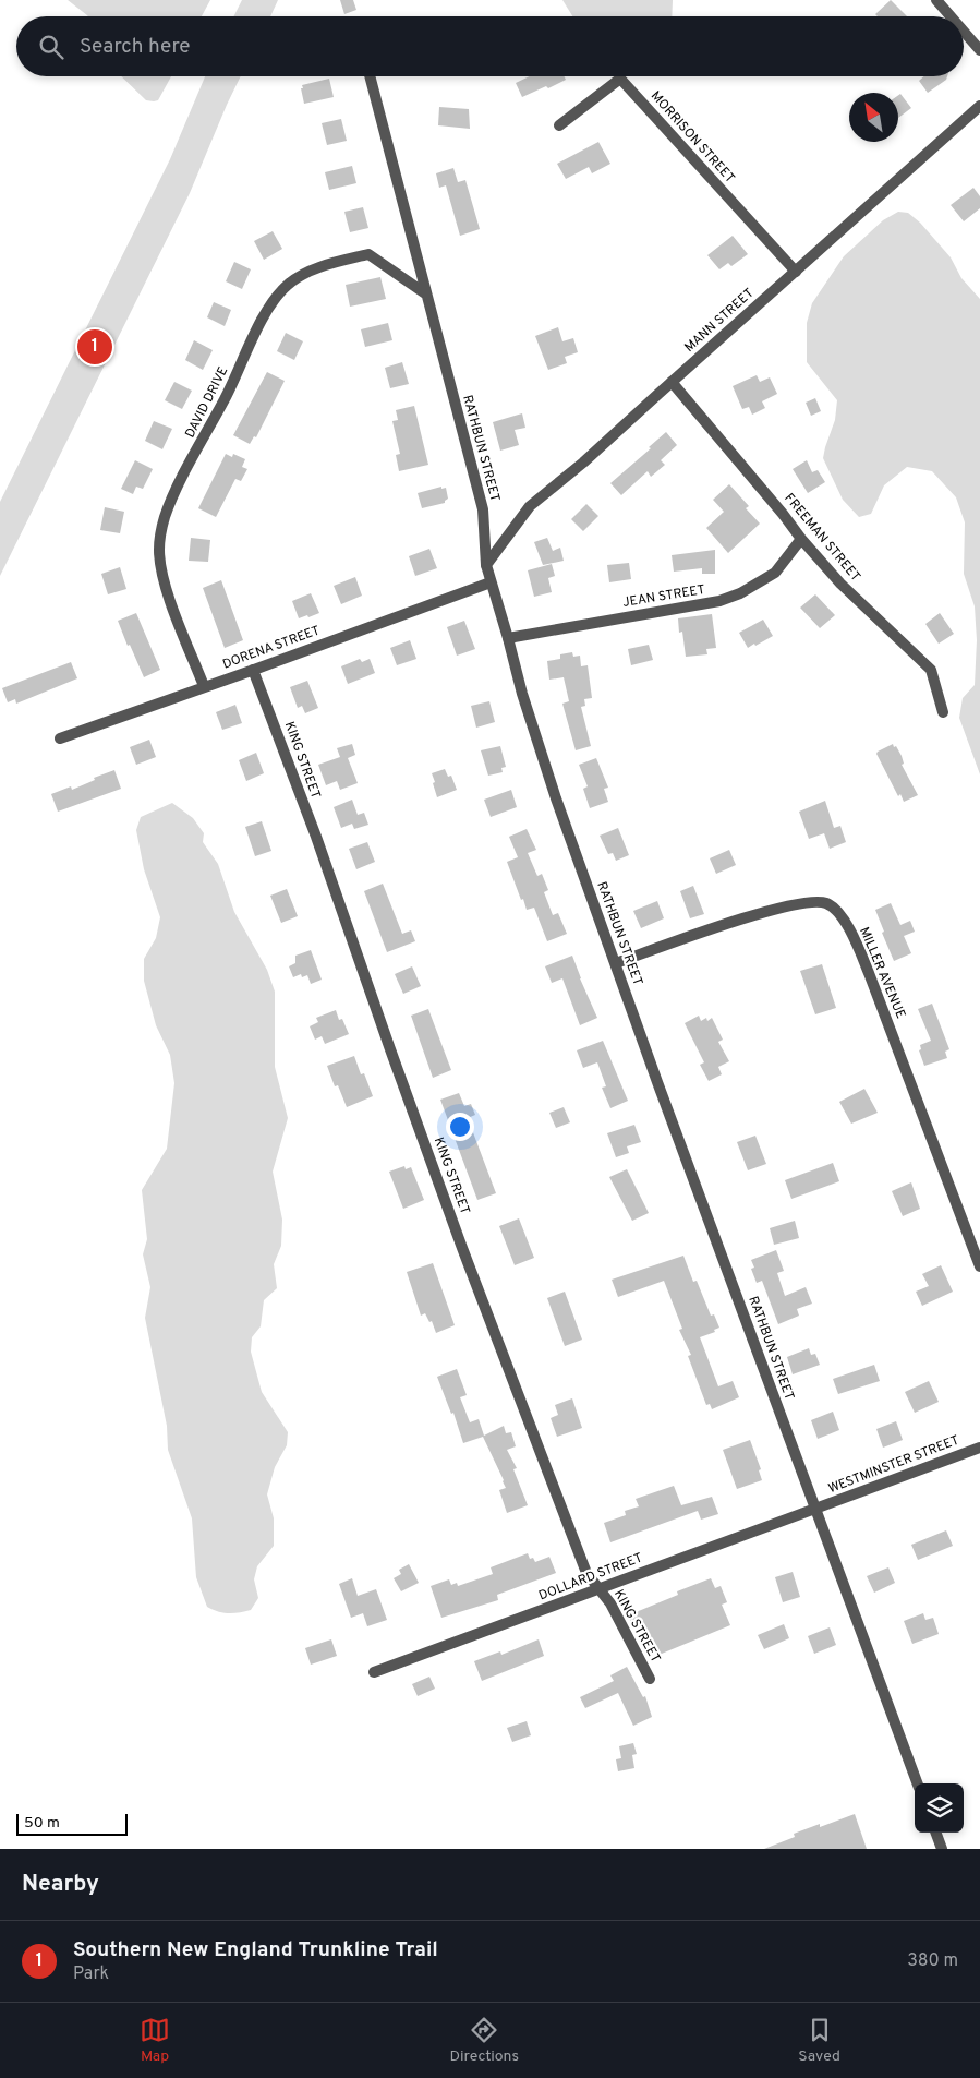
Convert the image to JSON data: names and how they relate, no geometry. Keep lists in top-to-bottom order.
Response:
{
  "streets": {
    "street": [
      "MORRISON STREET",
      "MANN STREET",
      "DAVID DRIVE",
      "RATHBUN STREET",
      "FREEMAN STREET",
      "JEAN STREET",
      "DORENA STREET",
      "KING STREET",
      "MILLER AVENUE",
      "WESTMINSTER STREET",
      "DOLLARD STREET"
    ]
  },
  "crossings": [
    ["MORRISON STREET", "MANN STREET"],
    ["MANN STREET", "RATHBUN STREET"],
    ["MANN STREET", "FREEMAN STREET"],
    ["DAVID DRIVE", "RATHBUN STREET"],
    ["DAVID DRIVE", "DORENA STREET"],
    ["RATHBUN STREET", "JEAN STREET"],
    ["RATHBUN STREET", "DORENA STREET"],
    ["RATHBUN STREET", "MILLER AVENUE"],
    ["RATHBUN STREET", "WESTMINSTER STREET"],
    ["RATHBUN STREET", "DOLLARD STREET"],
    ["FREEMAN STREET", "JEAN STREET"],
    ["DORENA STREET", "KING STREET"],
    ["KING STREET", "DOLLARD STREET"],
    ["WESTMINSTER STREET", "DOLLARD STREET"]
  ],
  "scale_bar": "50 m",
  "north": "top left",
  "page": {
    "search": "Search here",
    "pins": "1",
    "scale": "50 m",
    "heading": "Nearby",
    "list": [
      {
        "mark": "1",
        "name": "Southern New England Trunkline Trail",
        "note": "Park",
        "value": "380 m"
      }
    ],
    "nav": ["Map", "Directions", "Saved"]
  }
}
